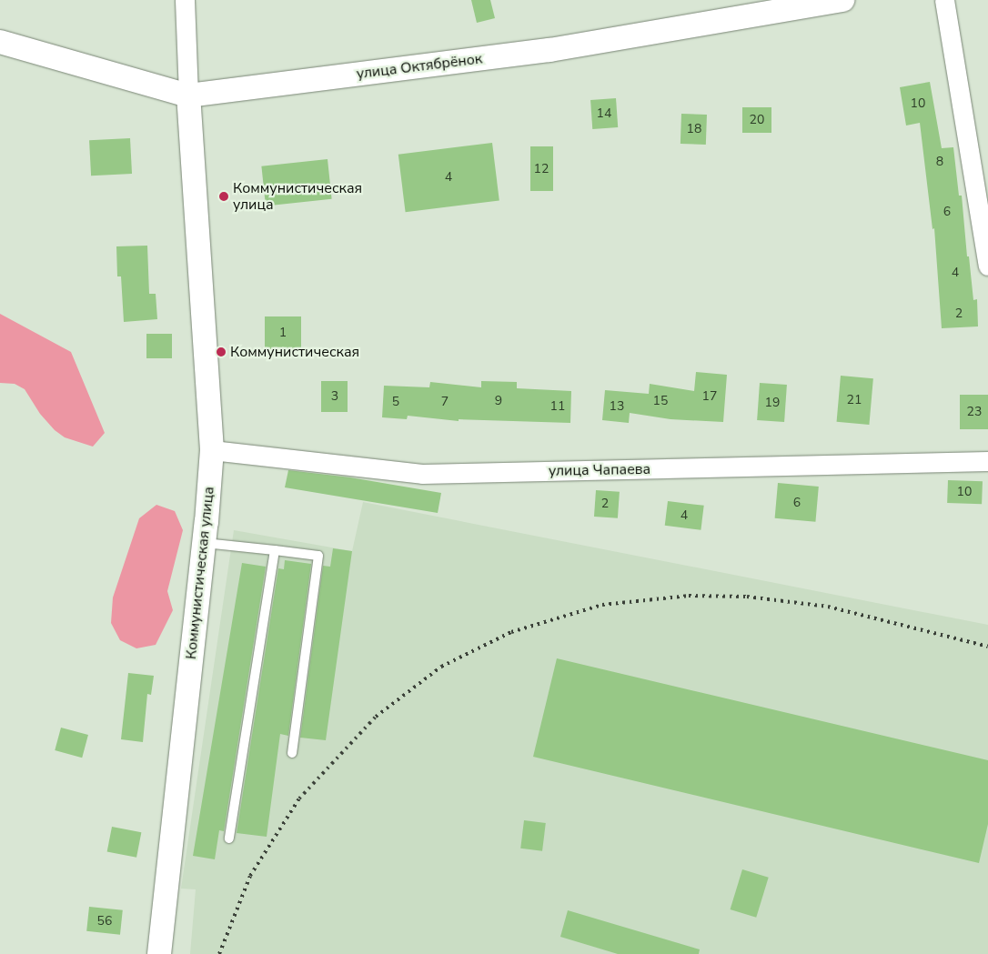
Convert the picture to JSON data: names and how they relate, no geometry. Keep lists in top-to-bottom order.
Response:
{
  "streets": {
    "street": ["улица Октябрёнок", "улица Чапаева", "Коммунистическая улица"]
  },
  "crossings": [
    ["улица Октябрёнок", "Коммунистическая улица"],
    ["улица Чапаева", "Коммунистическая улица"]
  ],
  "places": ["Коммунистическая улица", "Коммунистическая"],
  "house_numbers": [
    "10",
    "14",
    "20",
    "18",
    "8",
    "12",
    "4",
    "6",
    "4",
    "2",
    "1",
    "3",
    "17",
    "21",
    "9",
    "15",
    "5",
    "7",
    "19",
    "11",
    "13",
    "23",
    "10",
    "6",
    "2",
    "4",
    "56"
  ]
}
